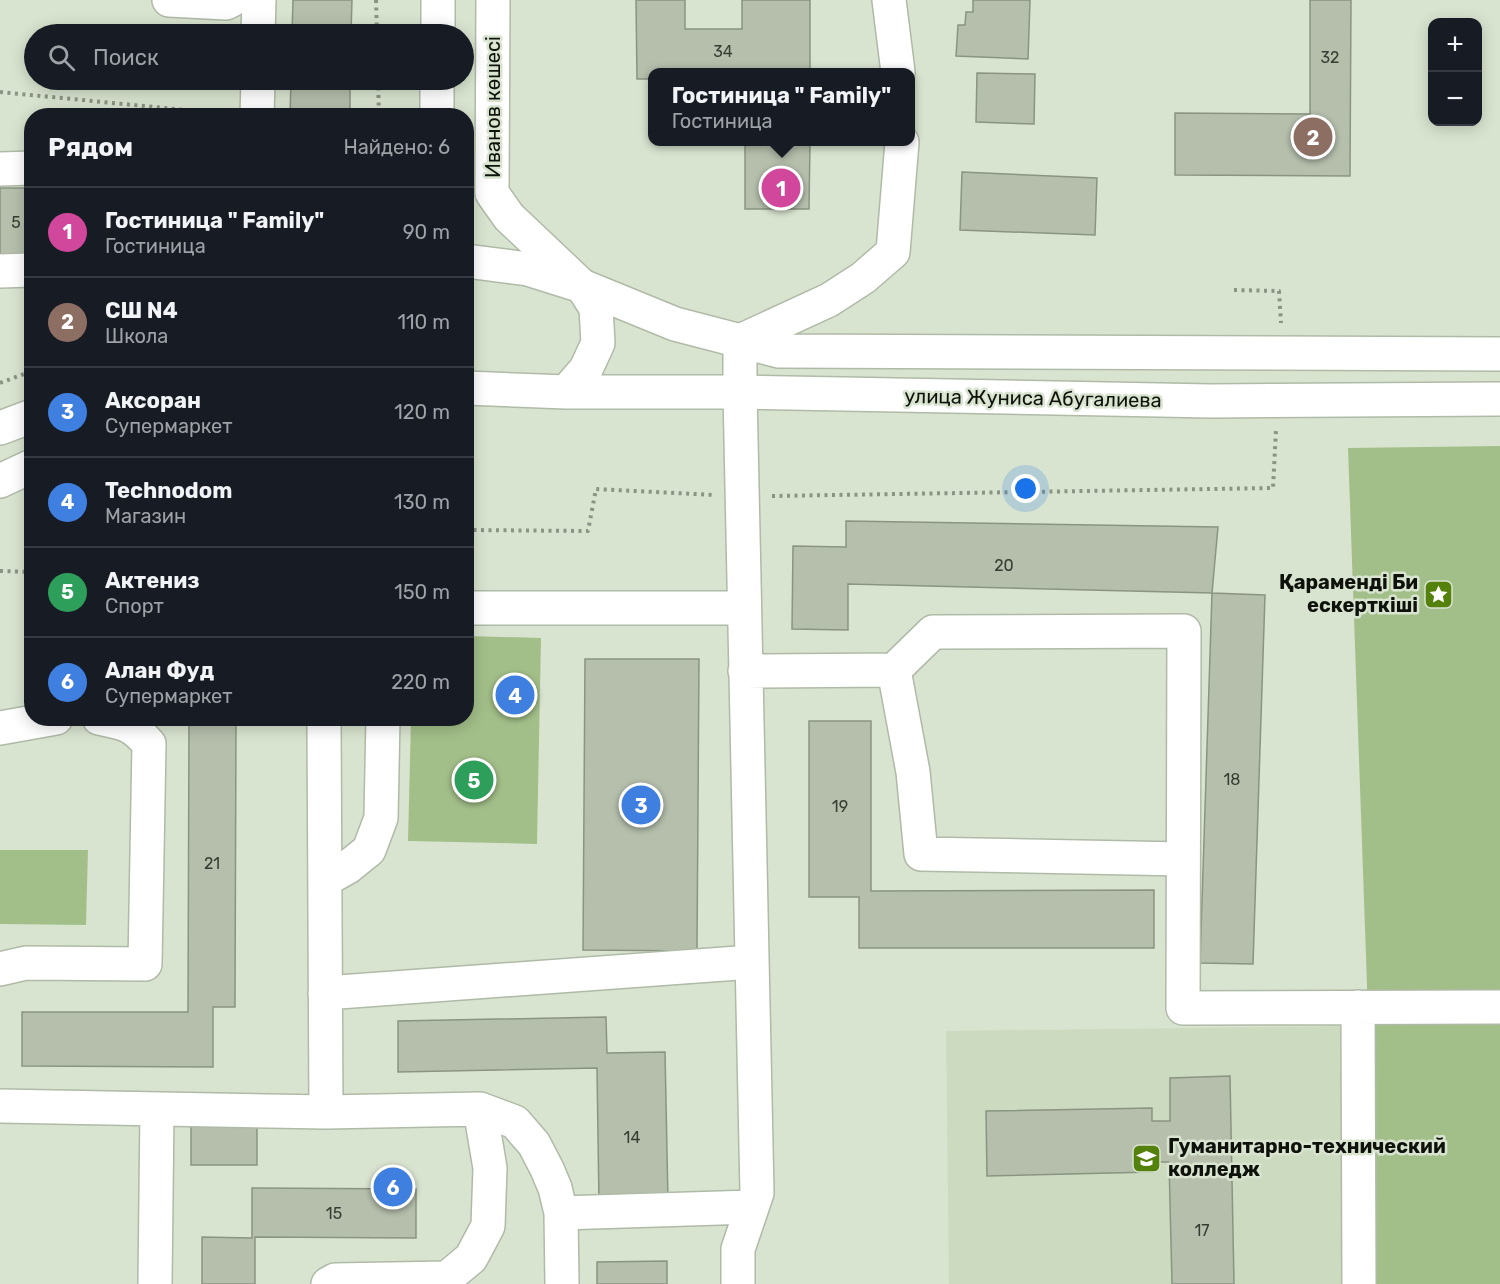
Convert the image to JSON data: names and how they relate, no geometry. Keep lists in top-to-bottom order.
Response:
{
  "streets": {
    "main road": ["Иванов көшесі", "улица Жуниса Абугалиева"]
  },
  "places": {
    "place": ["Қараменді Би ескерткіші"],
    "school or university": ["Гуманитарно-технический колледж"]
  },
  "house_numbers": [
    "34",
    "32",
    "5",
    "20",
    "18",
    "19",
    "21",
    "14",
    "15",
    "17"
  ],
  "page": {
    "map_buttons": ["+", "−"],
    "search": "Поиск",
    "popup": ["Гостиница \" Family\"", "Гостиница"],
    "heading": ["Рядом", "Найдено: 6"],
    "pins": [
      "2",
      "1",
      "4",
      "5",
      "3",
      "6"
    ],
    "list": [
      {
        "mark": "1",
        "name": "Гостиница \" Family\"",
        "note": "Гостиница",
        "value": "90 m"
      },
      {
        "mark": "2",
        "name": "СШ N4",
        "note": "Школа",
        "value": "110 m"
      },
      {
        "mark": "3",
        "name": "Аксоран",
        "note": "Супермаркет",
        "value": "120 m"
      },
      {
        "mark": "4",
        "name": "Technodom",
        "note": "Магазин",
        "value": "130 m"
      },
      {
        "mark": "5",
        "name": "Актениз",
        "note": "Спорт",
        "value": "150 m"
      },
      {
        "mark": "6",
        "name": "Алан Фуд",
        "note": "Супермаркет",
        "value": "220 m"
      }
    ]
  }
}
